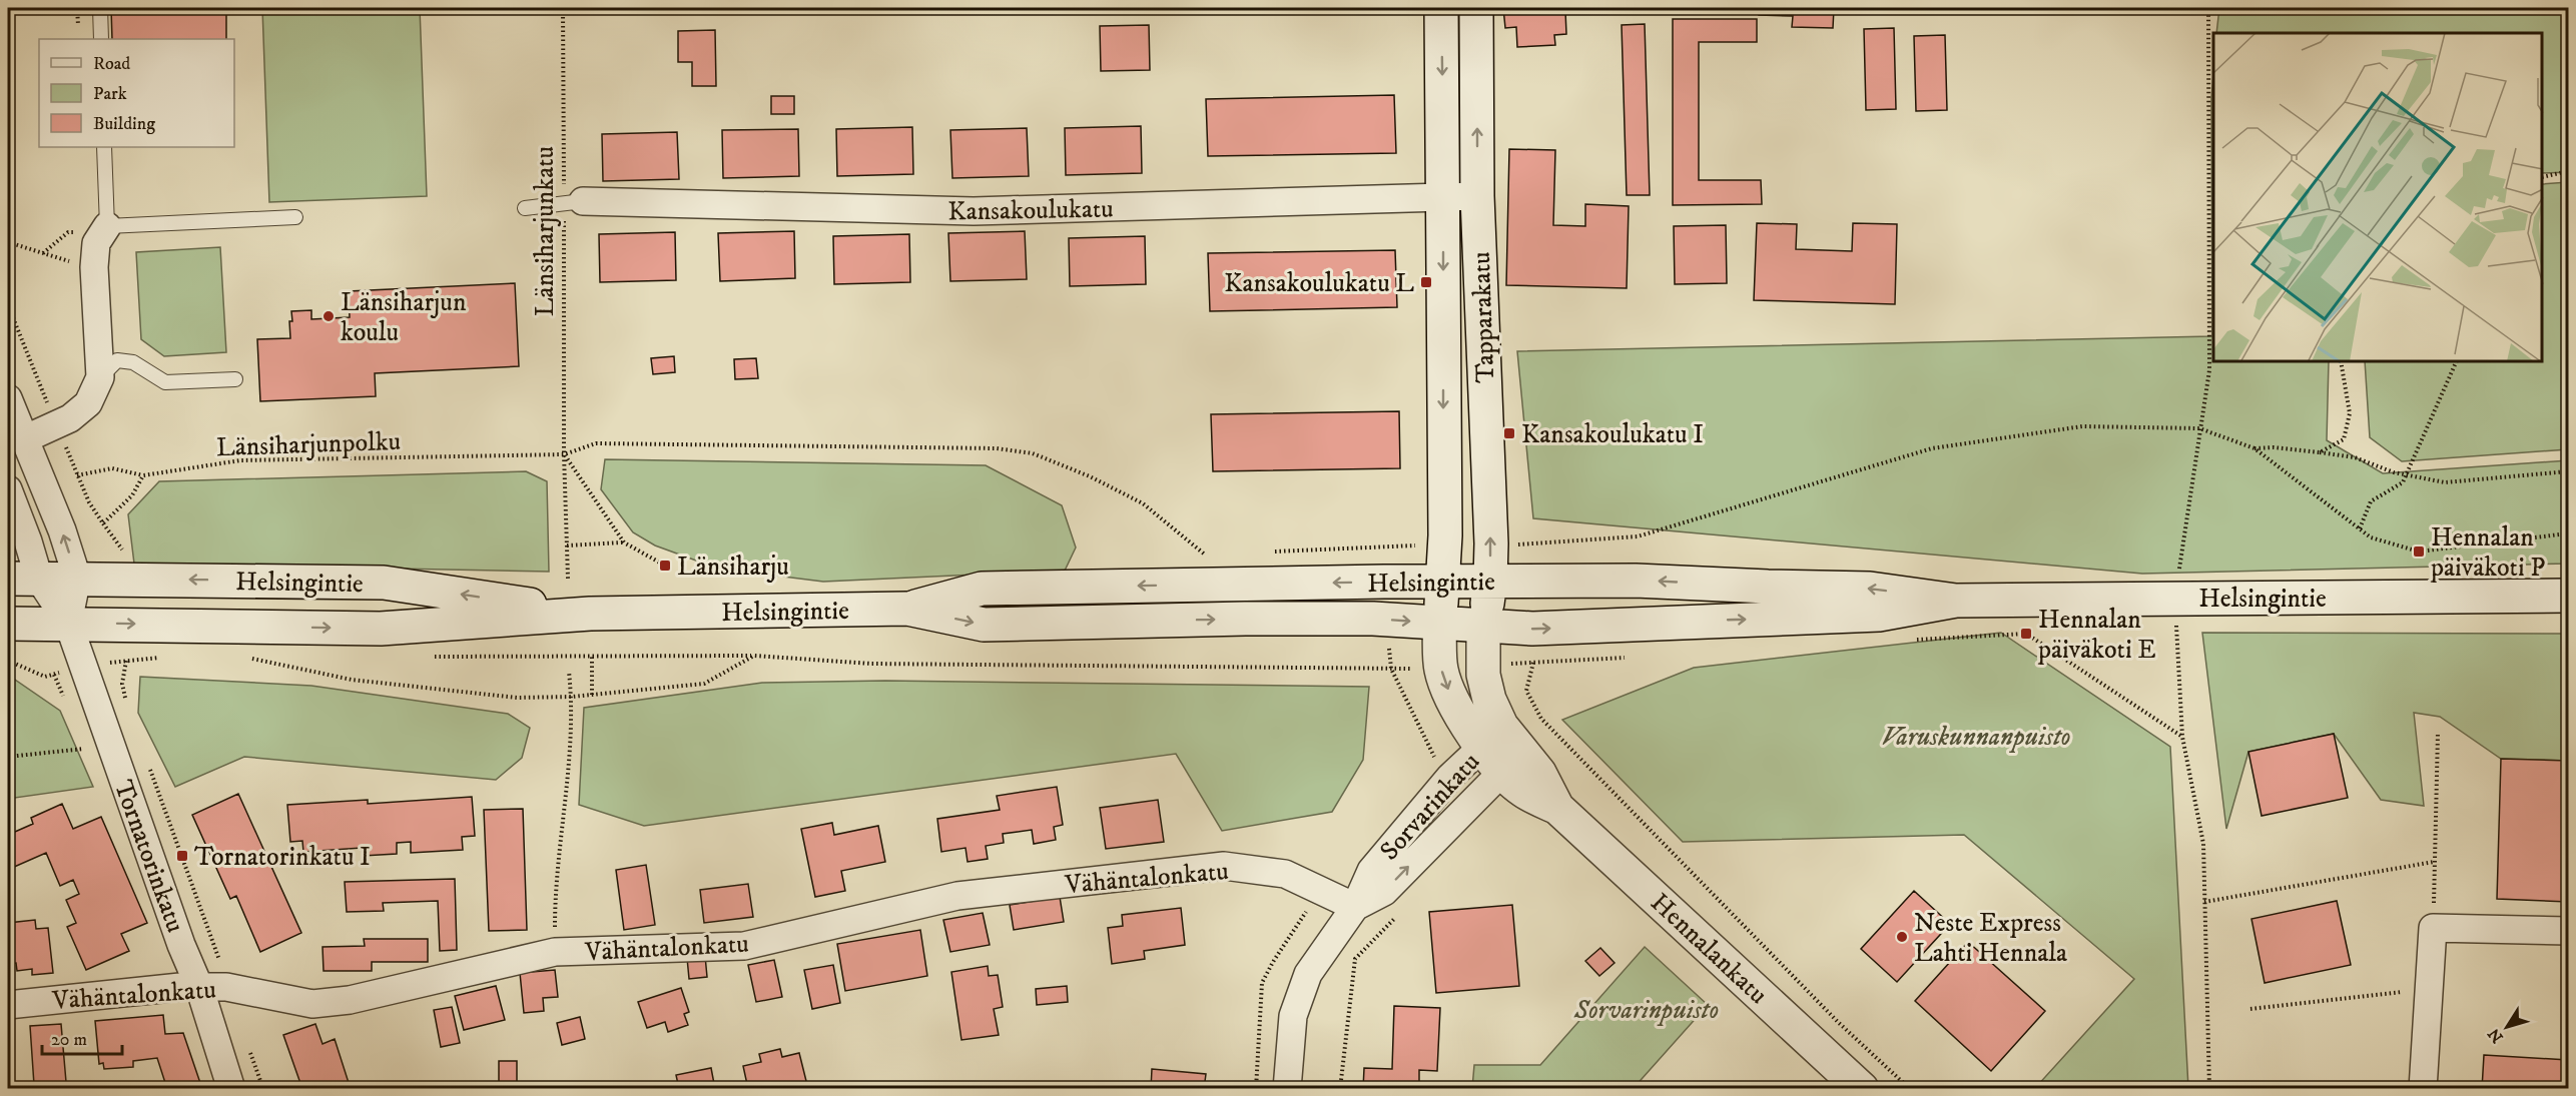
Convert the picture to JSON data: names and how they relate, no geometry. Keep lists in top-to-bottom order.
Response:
{
  "streets": {
    "main road": ["Tapparakatu", "Helsingintie", "Hennalankatu"],
    "street": [
      "Kansakoulukatu",
      "Sorvarinkatu",
      "Tornatorinkatu",
      "Vähäntalonkatu"
    ],
    "path": ["Länsiharjunkatu", "Länsiharjunpolku"]
  },
  "crossings": [
    ["Kansakoulukatu", "Länsiharjunkatu"],
    ["Kansakoulukatu", "Tapparakatu"],
    ["Länsiharjunkatu", "Länsiharjunpolku"],
    ["Tapparakatu", "Helsingintie"],
    ["Tapparakatu", "Hennalankatu"],
    ["Helsingintie", "Tornatorinkatu"],
    ["Helsingintie", "Hennalankatu"],
    ["Sorvarinkatu", "Vähäntalonkatu"],
    ["Sorvarinkatu", "Hennalankatu"],
    ["Tornatorinkatu", "Vähäntalonkatu"]
  ],
  "parks": ["Varuskunnanpuisto", "Sorvarinpuisto"],
  "places": {
    "transit": [
      "Kansakoulukatu L",
      "Kansakoulukatu I",
      "Hennalan päiväkoti P",
      "Länsiharju",
      "Hennalan päiväkoti E",
      "Tornatorinkatu I"
    ],
    "other": ["Länsiharjun koulu", "Neste Express Lahti Hennala"]
  },
  "legend": ["Road", "Park", "Building"],
  "scale_bar": "20 m",
  "north": "bottom left"
}
